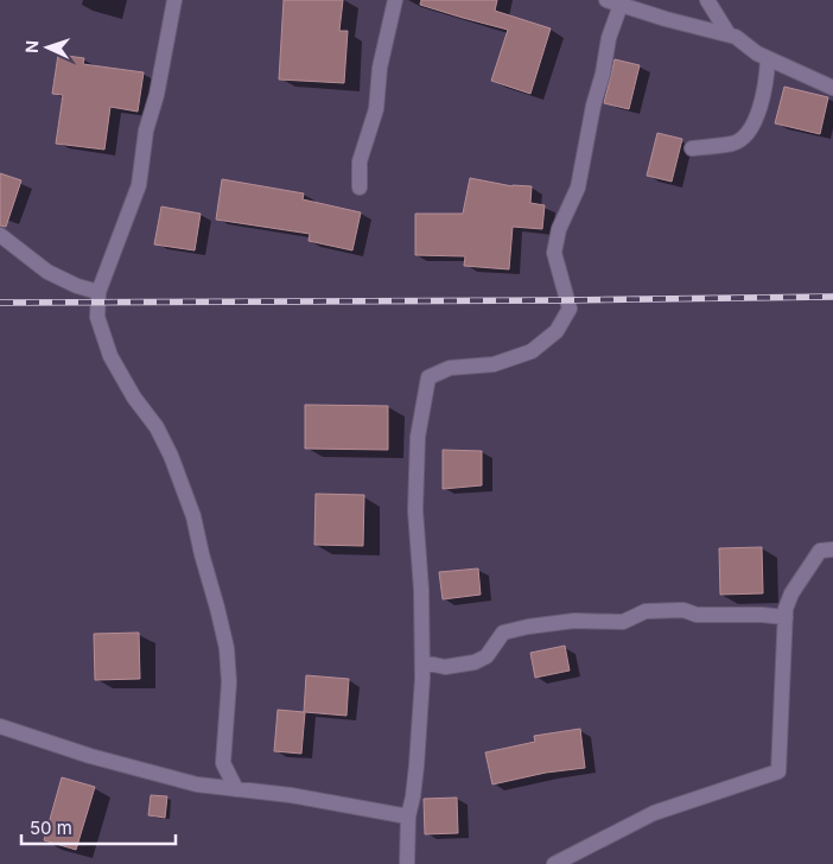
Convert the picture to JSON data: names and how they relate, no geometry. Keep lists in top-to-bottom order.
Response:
{
  "scale_bar": "50 m",
  "north": "left"
}
